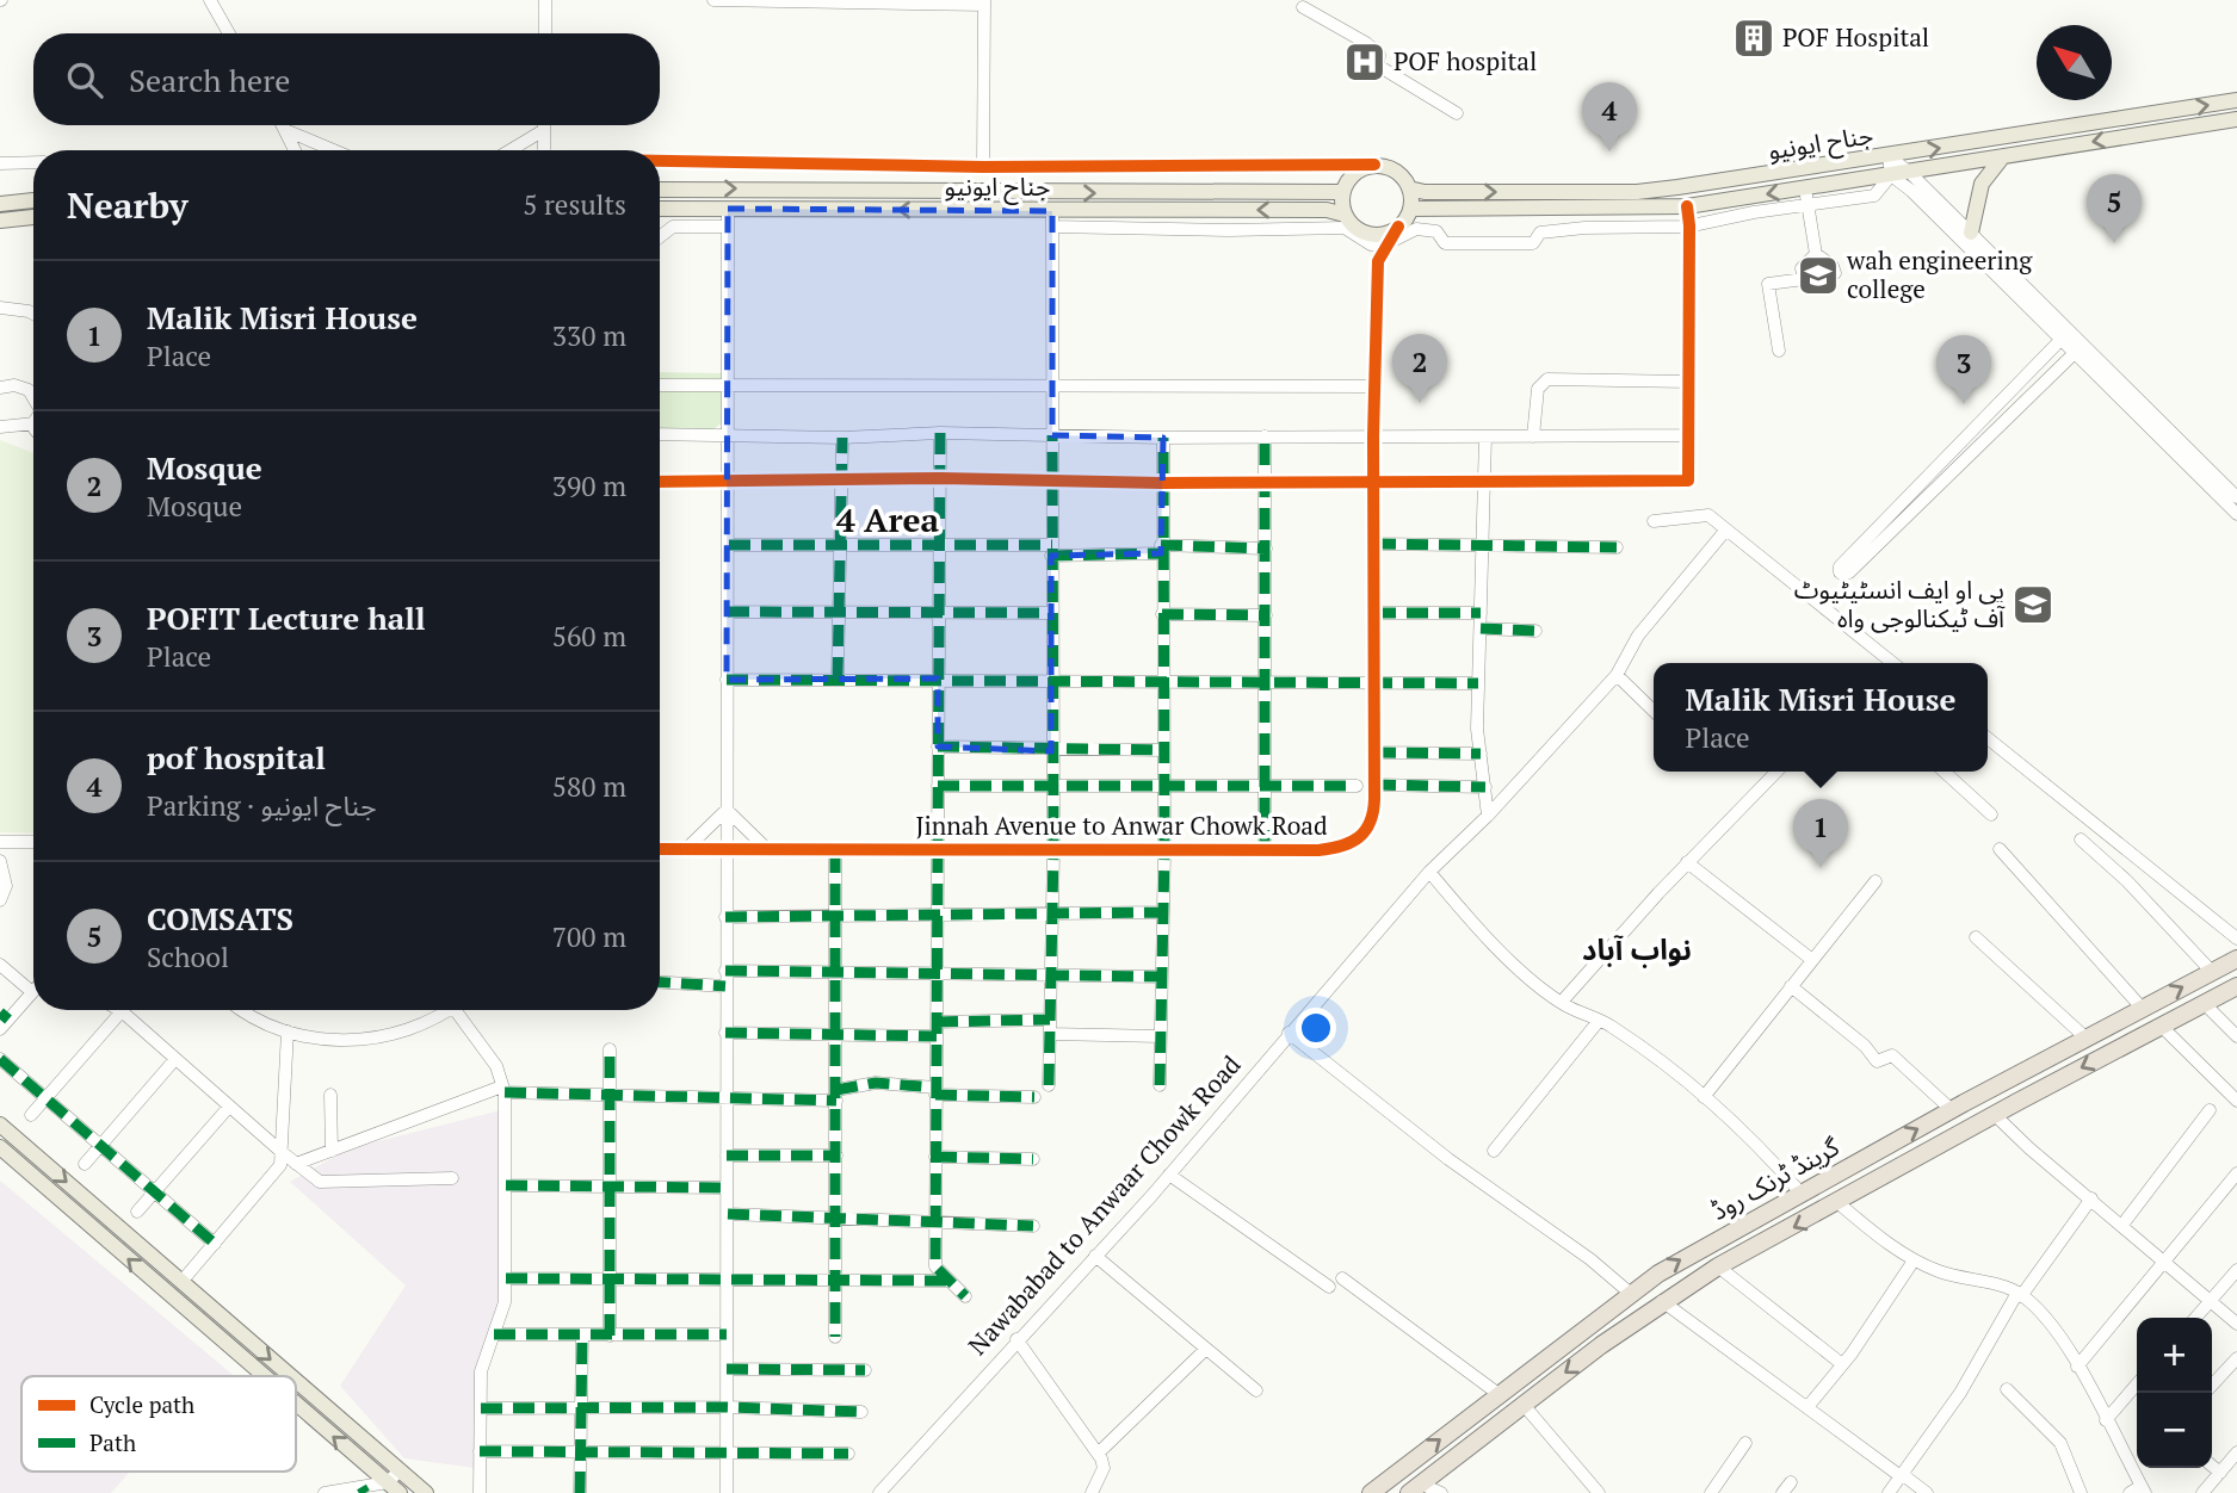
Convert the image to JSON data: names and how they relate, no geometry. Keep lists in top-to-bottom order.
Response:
{
  "streets": {
    "highway": ["گرینڈ ٹرنک روڈ"],
    "main road": ["جناح ایونیو"],
    "street": ["Jinnah Avenue to Anwar Chowk Road", "Nawababad to Anwaar Chowk Road"]
  },
  "districts": ["4 Area", "نواب آباد"],
  "places": {
    "building": ["POF Hospital"],
    "hospital": ["POF hospital"],
    "school or university": ["wah engineering college", "پی او ایف انسٹیٹیوٹ آف ٹیکنالوجی واہ"]
  },
  "legend": ["Cycle path", "Path"],
  "north": "top left",
  "page": {
    "search": "Search here",
    "pins": [
      "4",
      "5",
      "2",
      "3",
      "1"
    ],
    "heading": ["Nearby", "5 results"],
    "list": [
      {
        "mark": "1",
        "name": "Malik Misri House",
        "note": "Place",
        "value": "330 m"
      },
      {
        "mark": "2",
        "name": "Mosque",
        "note": "Mosque",
        "value": "390 m"
      },
      {
        "mark": "3",
        "name": "POFIT Lecture hall",
        "note": "Place",
        "value": "560 m"
      },
      {
        "mark": "4",
        "name": "pof hospital",
        "note": "Parking · جناح ایونیو",
        "value": "580 m"
      },
      {
        "mark": "5",
        "name": "COMSATS",
        "note": "School",
        "value": "700 m"
      }
    ],
    "popup": ["Malik Misri House", "Place"],
    "map_buttons": ["+", "−"]
  }
}
